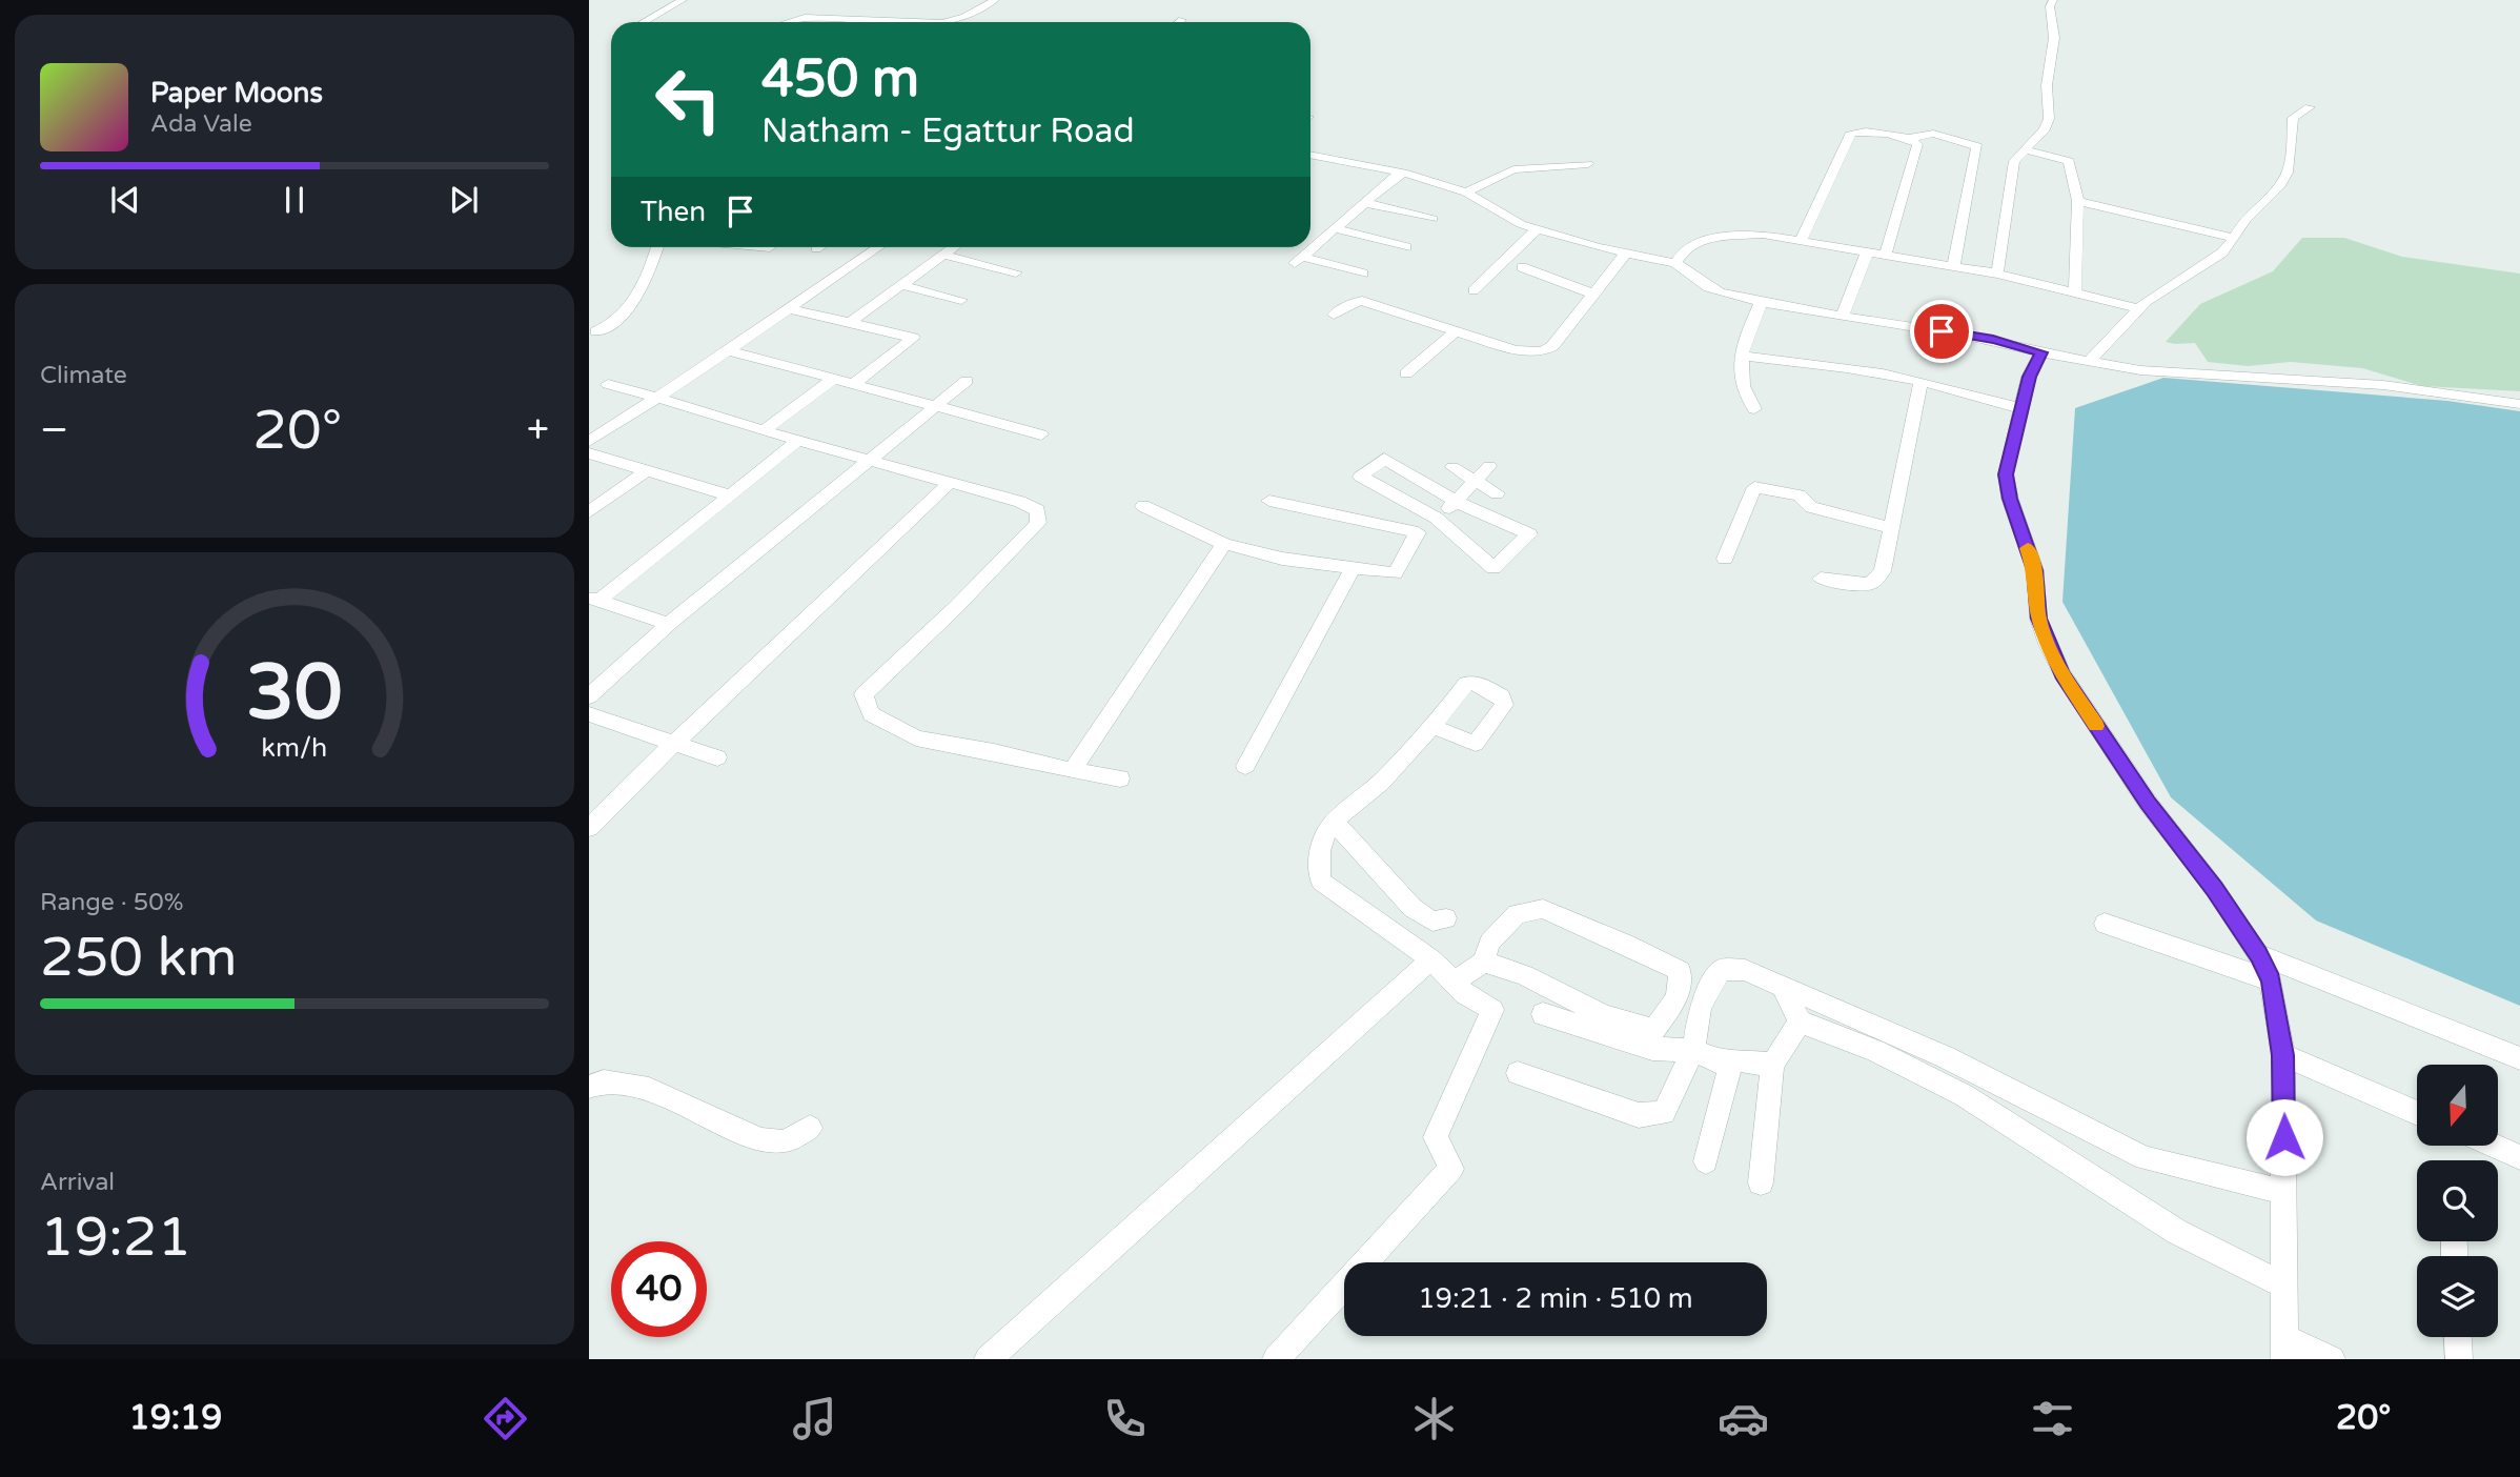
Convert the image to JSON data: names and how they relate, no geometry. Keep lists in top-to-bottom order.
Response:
{
  "north": "bottom",
  "page": {
    "turn": ["450 m", "Natham - Egattur Road"],
    "song": ["Paper Moons", "Ada Vale"],
    "then": "Then",
    "tile": [
      "Climate",
      ["Range · 50%", "250 km"],
      ["Arrival", "19:21"]
    ],
    "heat": ["−", "20°", "+"],
    "limit": "40",
    "trip": "19:21 · 2 min · 510 m",
    "tabs": ["19:19", "20°"],
    "gauge": ["30", "km/h"]
  }
}
